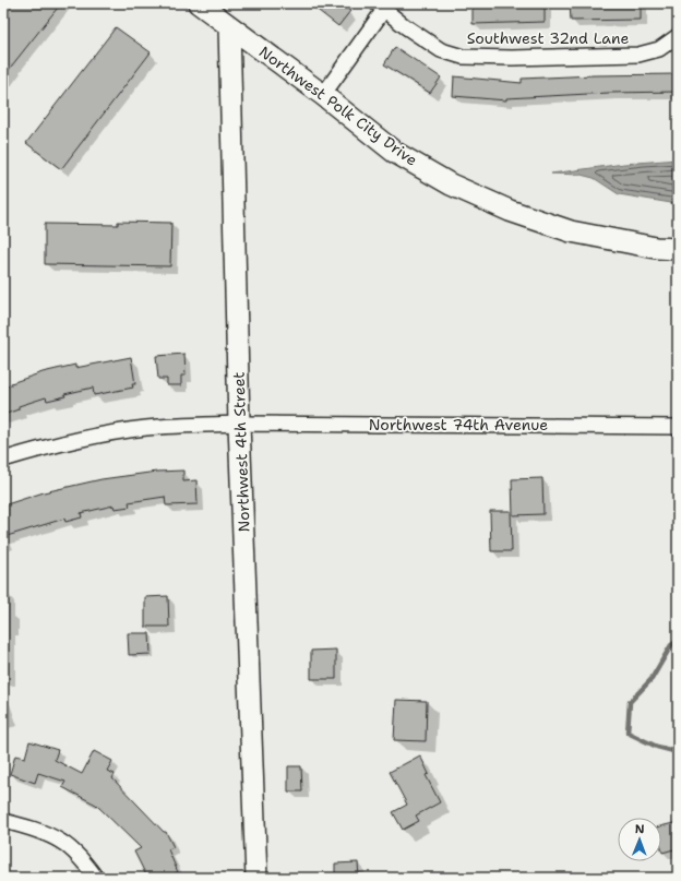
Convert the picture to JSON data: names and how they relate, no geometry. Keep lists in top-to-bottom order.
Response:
{
  "streets": {
    "street": [
      "Southwest 32nd Lane",
      "Northwest Polk City Drive",
      "Northwest 74th Avenue",
      "Northwest 4th Street"
    ]
  },
  "crossings": [
    ["Northwest Polk City Drive", "Northwest 4th Street"],
    ["Northwest 74th Avenue", "Northwest 4th Street"]
  ],
  "north": "top"
}
